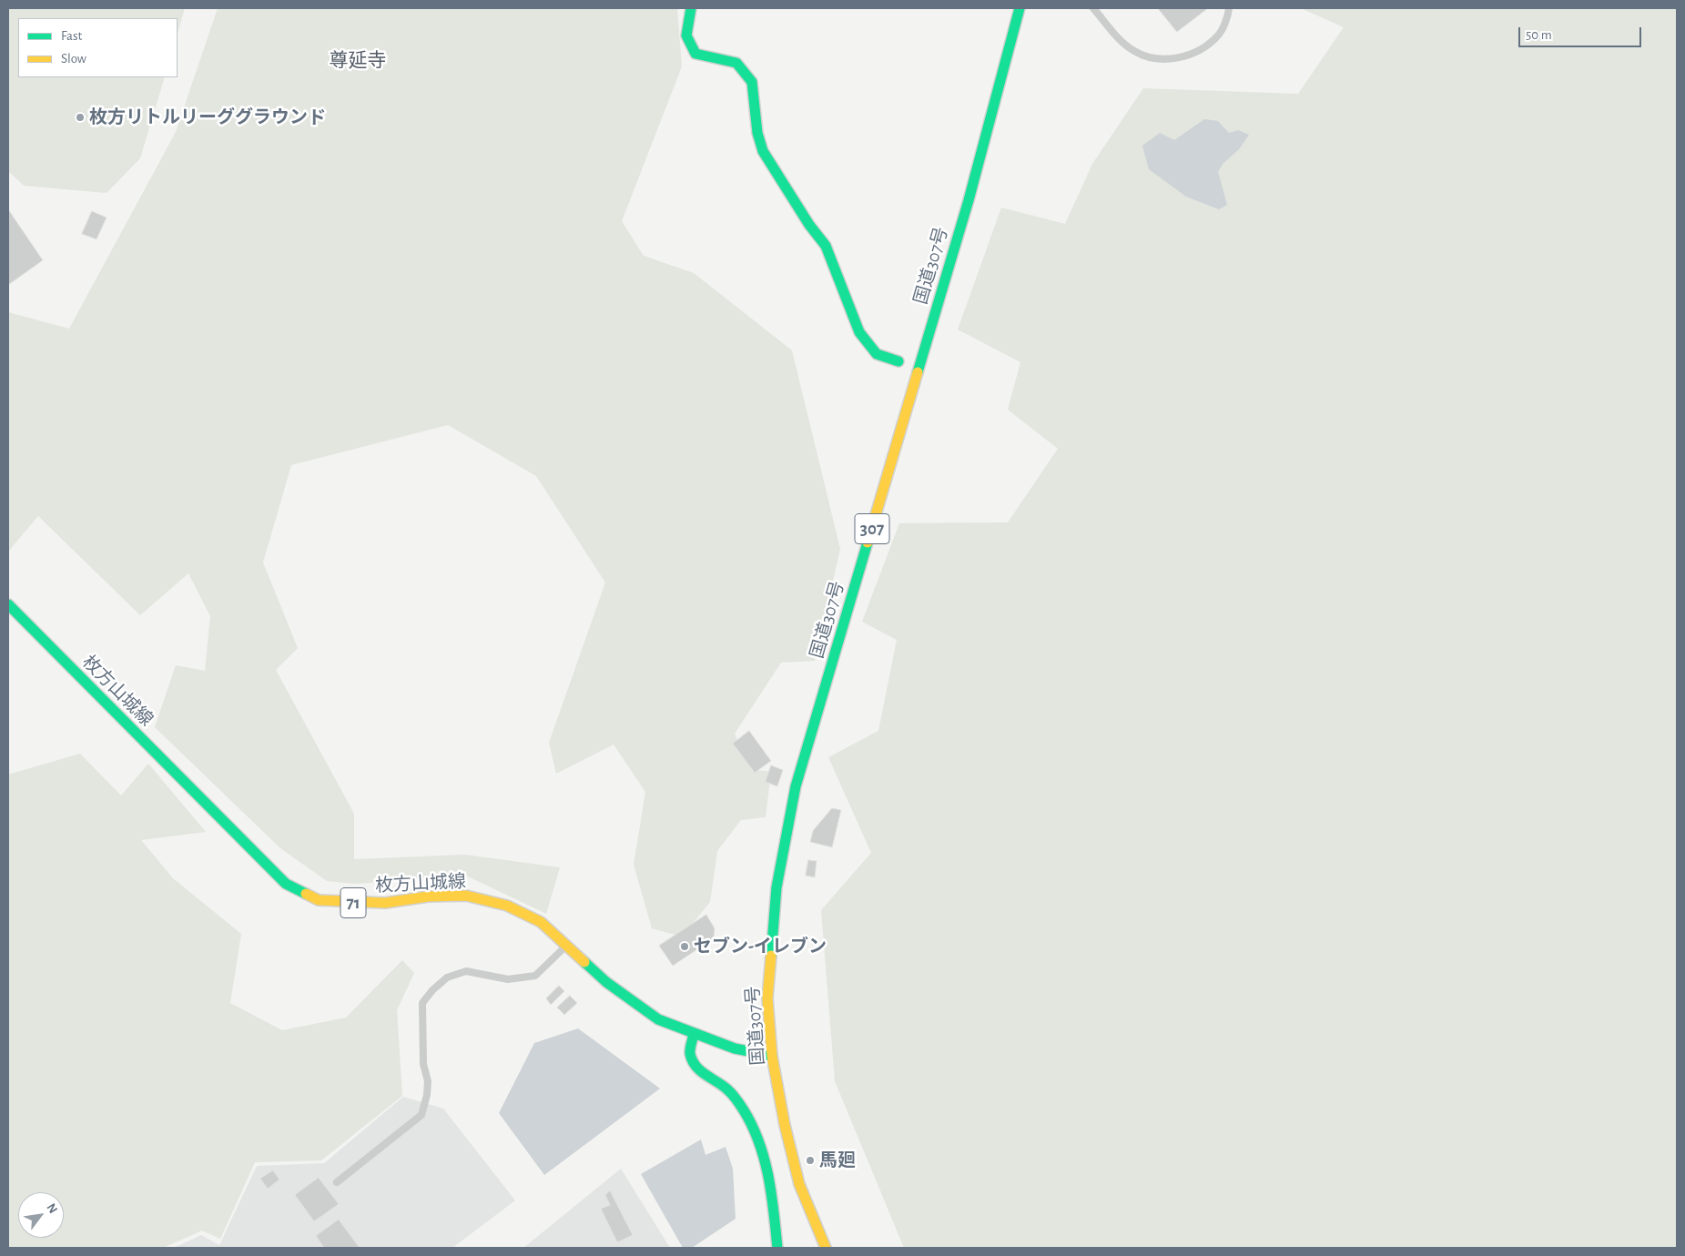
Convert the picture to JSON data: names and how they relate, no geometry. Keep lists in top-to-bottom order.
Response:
{
  "streets": {
    "main road": [
      "国道307号",
      "307",
      "枚方山城線",
      "71"
    ]
  },
  "crossings": [
    ["国道307号", "枚方山城線"]
  ],
  "districts": ["尊延寺"],
  "places": ["枚方リトルリーググラウンド", "セブン-イレブン", "馬廻"],
  "legend": ["Fast", "Slow"],
  "scale_bar": "50 m",
  "north": "top right"
}
